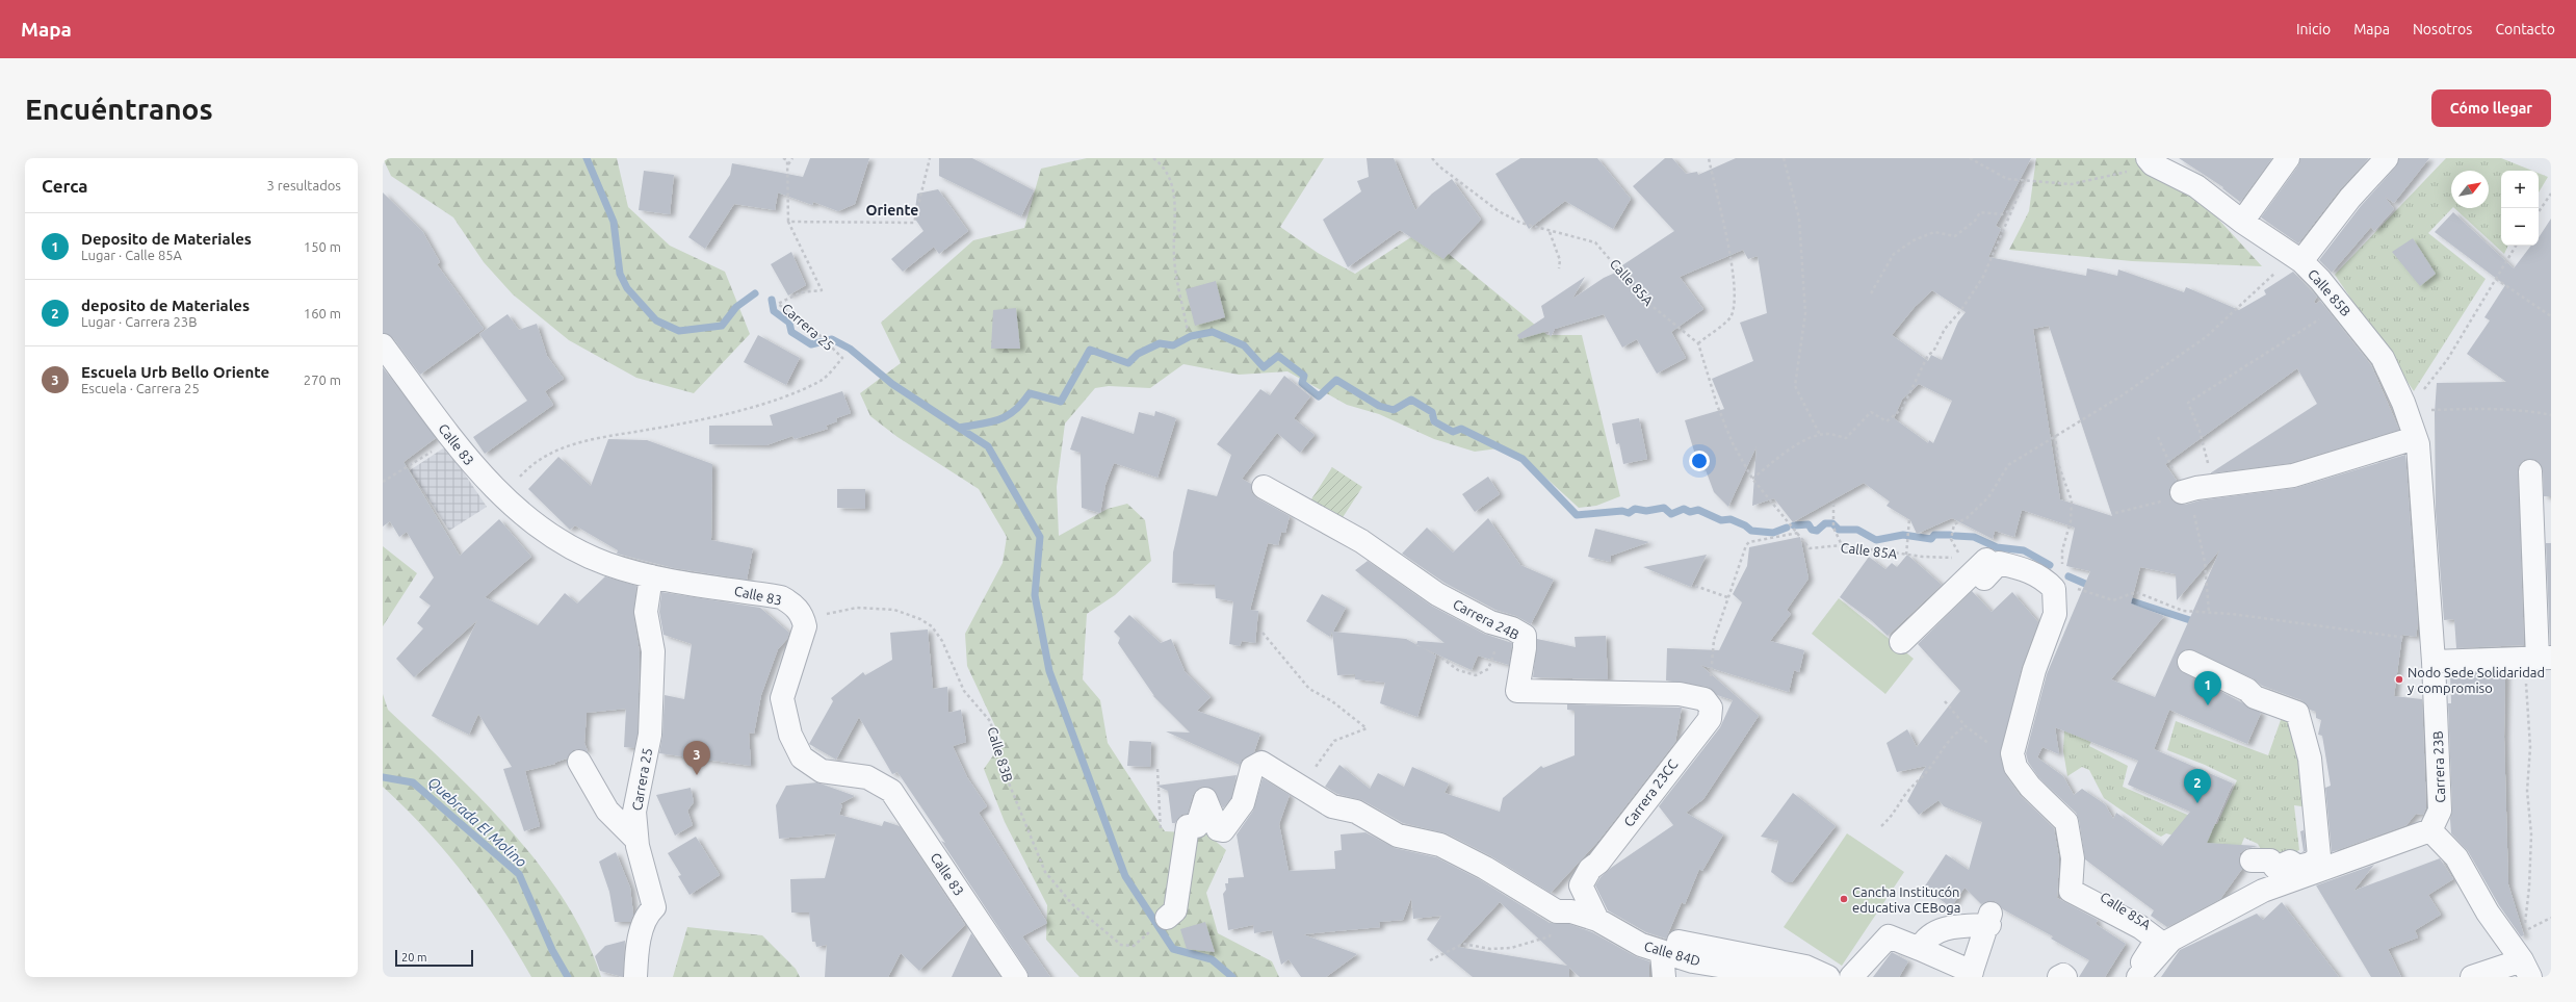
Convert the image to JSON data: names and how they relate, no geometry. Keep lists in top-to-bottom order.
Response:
{
  "streets": {
    "street": [
      "Calle 85A",
      "Calle 85B",
      "Carrera 25",
      "Calle 83",
      "Carrera 24B",
      "Carrera 23B",
      "Carrera 23CC",
      "Calle 84D"
    ],
    "path": ["Calle 83B"]
  },
  "crossings": [
    ["Calle 85B", "Carrera 23B"],
    ["Carrera 25", "Calle 83"],
    ["Calle 83", "Calle 83B"],
    ["Carrera 24B", "Carrera 23CC"],
    ["Carrera 23CC", "Calle 84D"]
  ],
  "districts": ["Oriente"],
  "water": ["Quebrada El Molino"],
  "places": ["Nodo Sede Solidaridad y compromiso", "Cancha Institucón educativa CEBoga"],
  "scale_bar": "20 m",
  "north": "top right",
  "page": {
    "header": "Mapa",
    "nav": [
      "Inicio",
      "Mapa",
      "Nosotros",
      "Contacto"
    ],
    "buttons": "Cómo llegar",
    "title": "Encuéntranos",
    "heading": ["Cerca", "3 resultados"],
    "map_buttons": ["+", "−"],
    "list": [
      {
        "mark": "1",
        "name": "Deposito de Materiales",
        "note": "Lugar · Calle 85A",
        "value": "150 m"
      },
      {
        "mark": "2",
        "name": "deposito de Materiales",
        "note": "Lugar · Carrera 23B",
        "value": "160 m"
      },
      {
        "mark": "3",
        "name": "Escuela Urb Bello Oriente",
        "note": "Escuela · Carrera 25",
        "value": "270 m"
      }
    ],
    "pins": ["1", "3", "2"],
    "scale": "20 m"
  }
}
